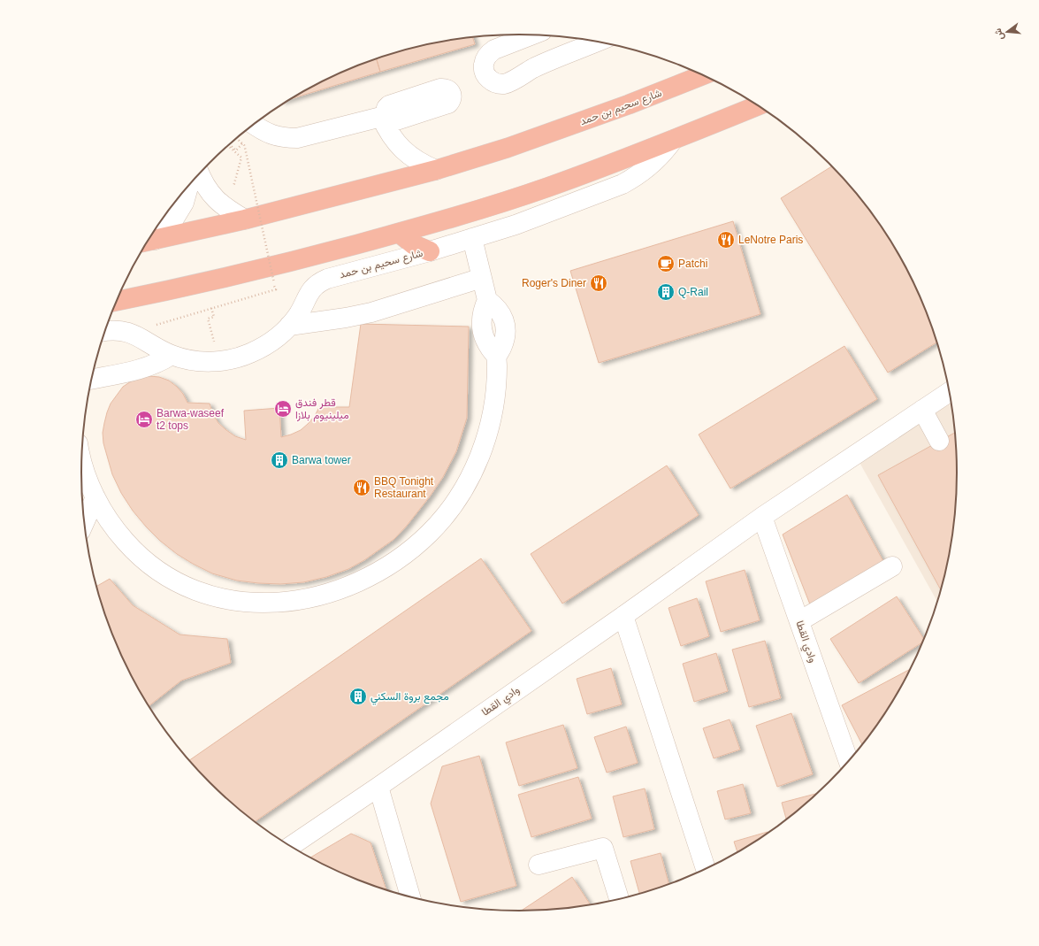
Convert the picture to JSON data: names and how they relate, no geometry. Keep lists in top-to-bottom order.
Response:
{
  "streets": {
    "highway": ["شارع سحيم بن حمد"],
    "street": ["وادي القطا"]
  },
  "places": {
    "restaurant": ["LeNotre Paris", "Roger's Diner", "BBQ Tonight Restaurant"],
    "cafe": ["Patchi"],
    "building": ["Q-Rail", "Barwa tower", "مجمع بروة السكني"],
    "hotel": ["قطر فندق ميلينيوم بلازا", "Barwa-waseef t2 tops"]
  },
  "north": "left"
}
